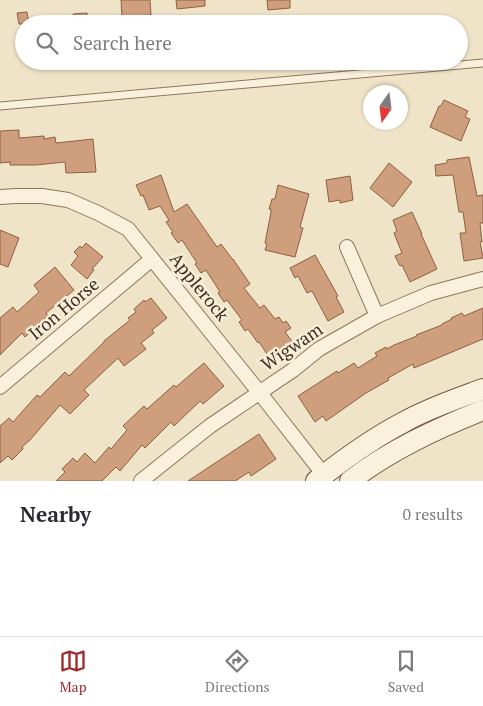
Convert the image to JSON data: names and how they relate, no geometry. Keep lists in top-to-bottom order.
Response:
{
  "streets": {
    "street": ["Applerock", "Iron Horse", "Wigwam"]
  },
  "crossings": [
    ["Applerock", "Iron Horse"],
    ["Applerock", "Wigwam"]
  ],
  "north": "bottom",
  "page": {
    "search": "Search here",
    "heading": ["Nearby", "0 results"],
    "nav": ["Map", "Directions", "Saved"]
  }
}
